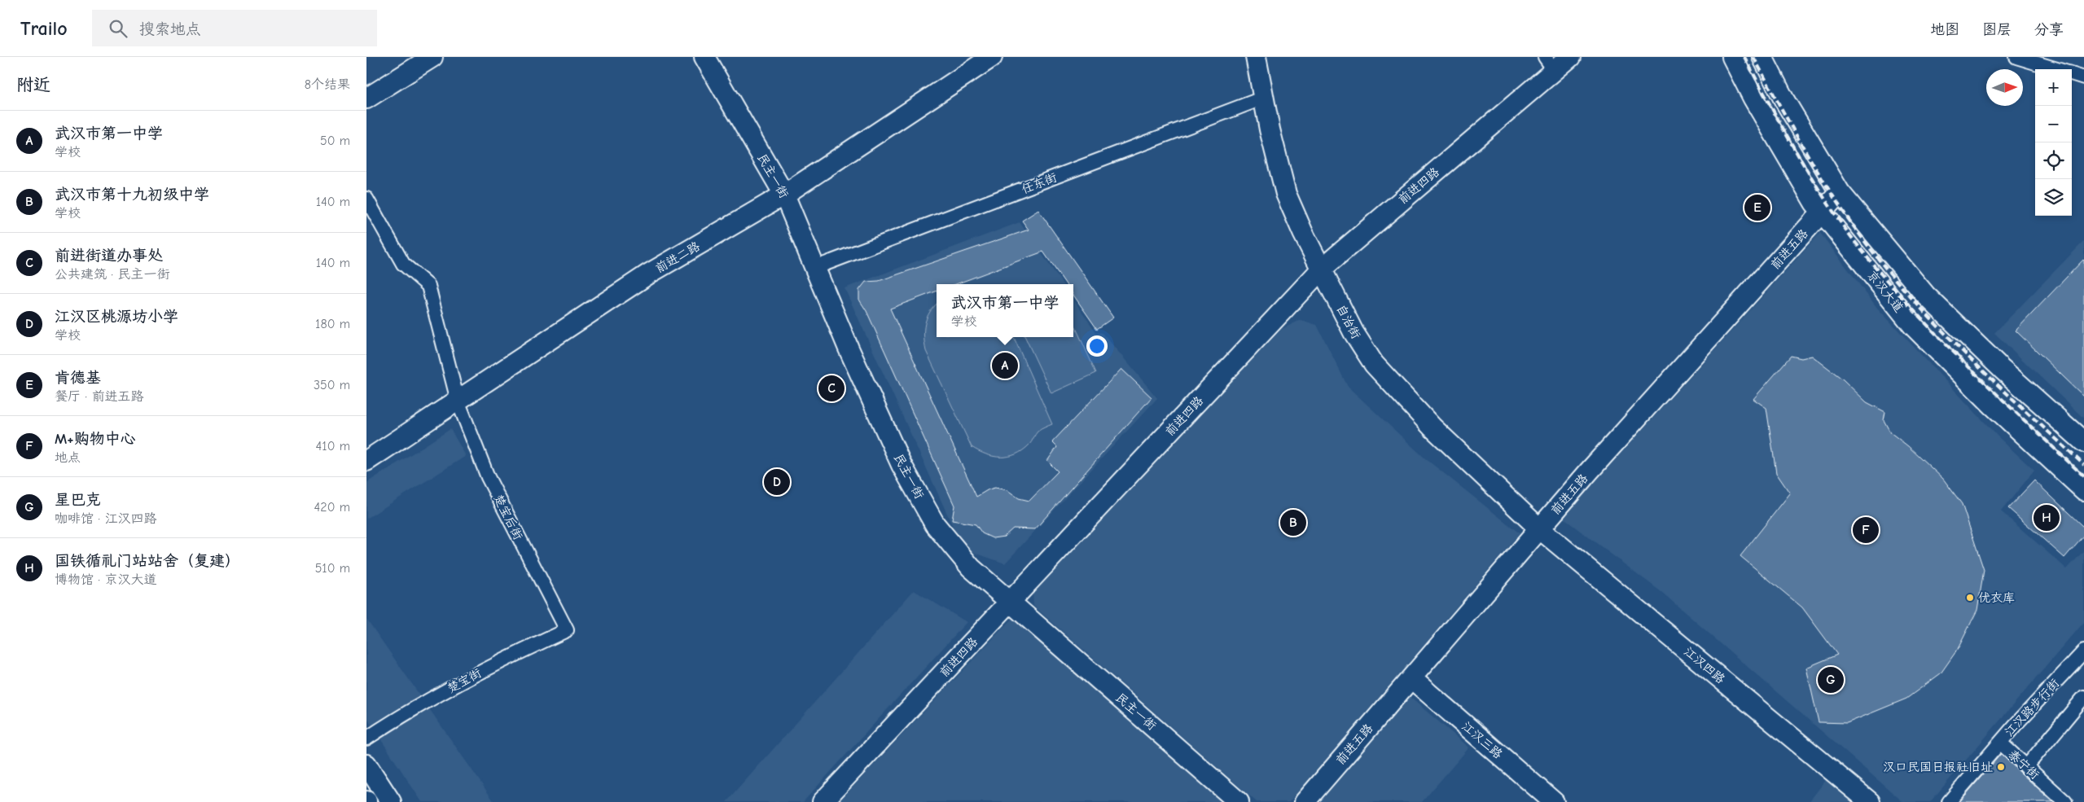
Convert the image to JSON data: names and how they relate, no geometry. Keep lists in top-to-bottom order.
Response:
{
  "streets": {
    "street": [
      "民主一街",
      "任东街",
      "前进四路",
      "前进五路",
      "前进二路",
      "京汉大道",
      "自治街",
      "楚宝后街",
      "江汉四路",
      "楚宝街",
      "江汉路步行街",
      "江汉三路",
      "泰宁街"
    ]
  },
  "crossings": [
    ["民主一街", "任东街"],
    ["民主一街", "前进四路"],
    ["民主一街", "前进二路"],
    ["任东街", "自治街"],
    ["前进四路", "自治街"],
    ["前进五路", "京汉大道"],
    ["前进五路", "自治街"],
    ["前进五路", "江汉四路"],
    ["前进五路", "江汉三路"],
    ["前进二路", "楚宝后街"],
    ["自治街", "江汉四路"],
    ["楚宝后街", "楚宝街"],
    ["江汉路步行街", "泰宁街"]
  ],
  "places": ["优衣库", "汉口民国日报社旧址"],
  "north": "right",
  "page": {
    "header": "Trailo",
    "search": "搜索地点",
    "nav": ["地图", "图层", "分享"],
    "heading": ["附近", "8个结果"],
    "map_buttons": ["+", "−"],
    "list": [
      {
        "mark": "A",
        "name": "武汉市第一中学",
        "note": "学校",
        "value": "50 m"
      },
      {
        "mark": "B",
        "name": "武汉市第十九初级中学",
        "note": "学校",
        "value": "140 m"
      },
      {
        "mark": "C",
        "name": "前进街道办事处",
        "note": "公共建筑 · 民主一街",
        "value": "140 m"
      },
      {
        "mark": "D",
        "name": "江汉区桃源坊小学",
        "note": "学校",
        "value": "180 m"
      },
      {
        "mark": "E",
        "name": "肯德基",
        "note": "餐厅 · 前进五路",
        "value": "350 m"
      },
      {
        "mark": "F",
        "name": "M+购物中心",
        "note": "地点",
        "value": "410 m"
      },
      {
        "mark": "G",
        "name": "星巴克",
        "note": "咖啡馆 · 江汉四路",
        "value": "420 m"
      },
      {
        "mark": "H",
        "name": "国铁循礼门站站舍（复建）",
        "note": "博物馆 · 京汉大道",
        "value": "510 m"
      }
    ],
    "pins": [
      "E",
      "A",
      "C",
      "D",
      "H",
      "B",
      "F",
      "G"
    ],
    "popup": ["武汉市第一中学", "学校"]
  }
}
